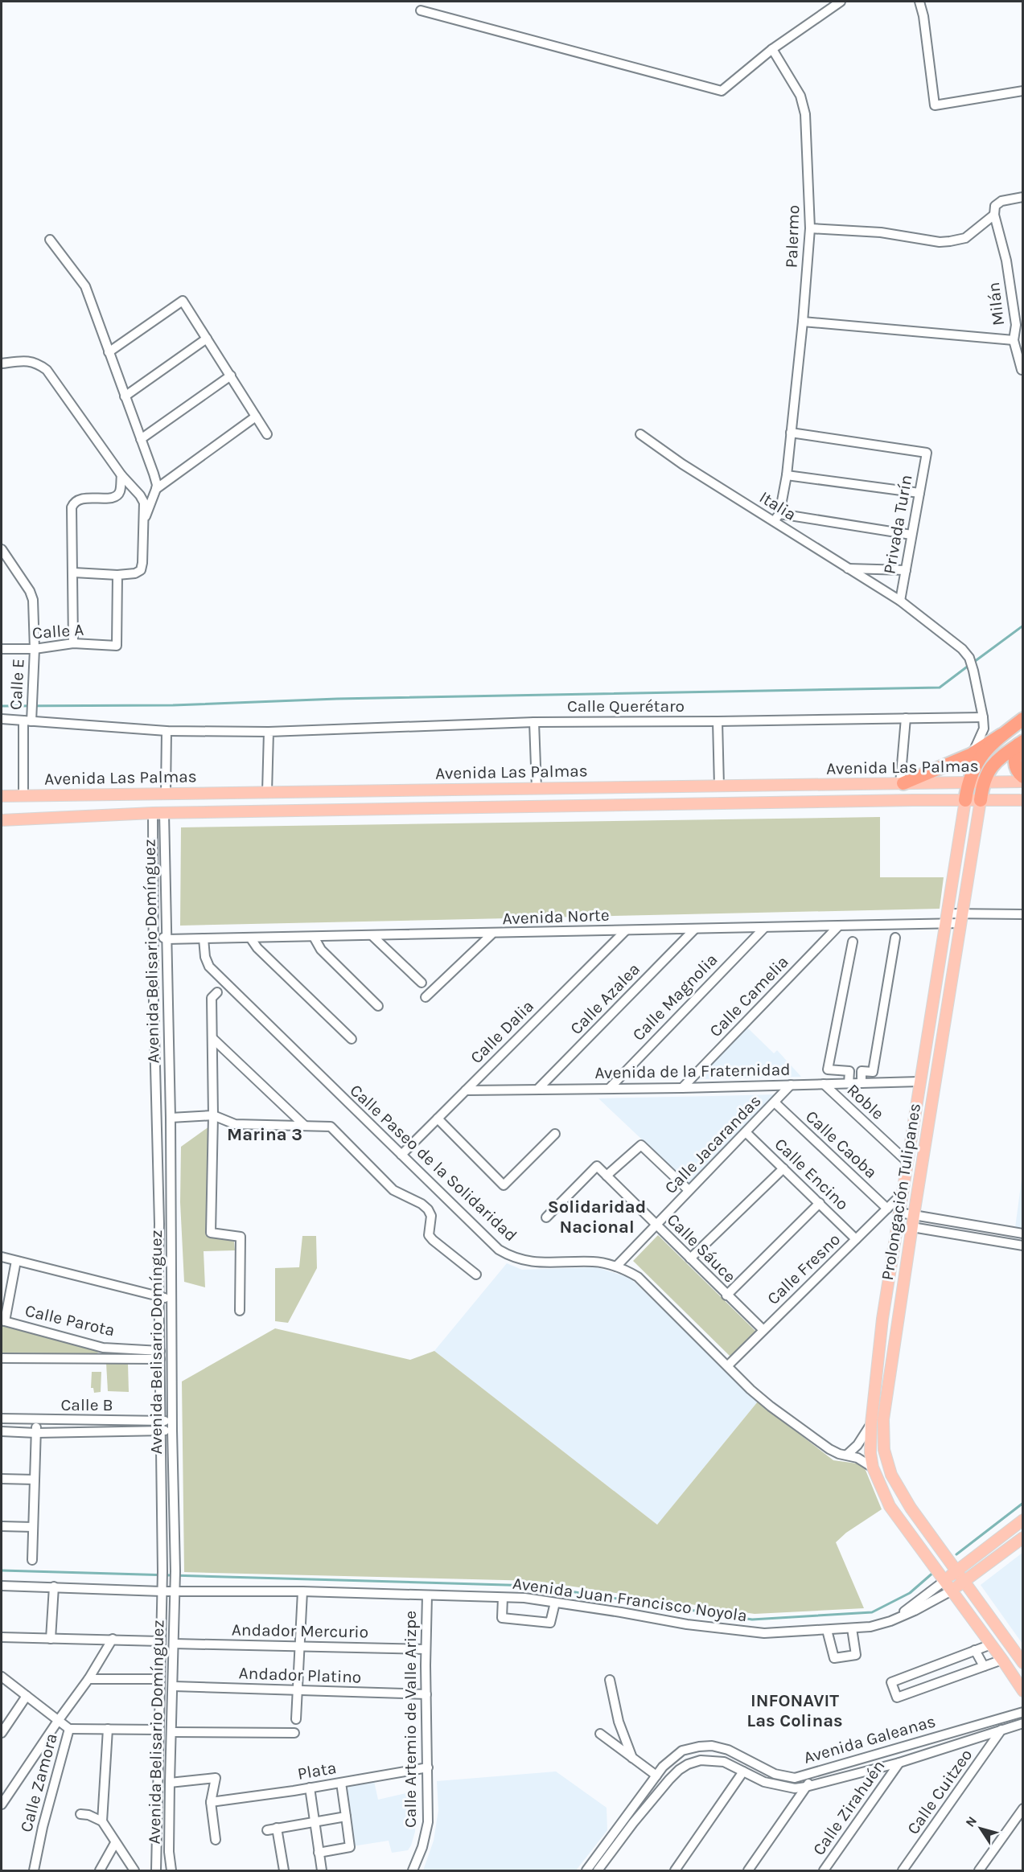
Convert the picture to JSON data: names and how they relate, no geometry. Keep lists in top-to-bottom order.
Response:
{
  "streets": {
    "main road": ["Avenida Las Palmas", "Prolongación Tulipanes"],
    "street": [
      "Palermo",
      "Milán",
      "Italia",
      "Privada Turín",
      "Calle A",
      "Calle E",
      "Calle Querétaro",
      "Avenida Norte",
      "Avenida Belisario Domínguez",
      "Calle Camelia",
      "Calle Magnolia",
      "Calle Azalea",
      "Calle Dalia",
      "Avenida de la Fraternidad",
      "Roble",
      "Calle Jacarandas",
      "Calle Caoba",
      "Calle Paseo de la Solidaridad",
      "Calle Encino",
      "Calle Sáuce",
      "Calle Fresno",
      "Calle Parota",
      "Calle B",
      "Avenida Juan Francisco Noyola",
      "Andador Mercurio",
      "Andador Platino",
      "Calle Artemio de Valle Arizpe",
      "Avenida Galeanas",
      "Plata",
      "Calle Zamora",
      "Calle Cuitzeo",
      "Calle Zirahuén"
    ]
  },
  "crossings": [
    ["Palermo", "Privada Turín"],
    ["Italia", "Privada Turín"],
    ["Italia", "Calle Querétaro"],
    ["Calle A", "Calle E"],
    ["Calle E", "Calle Querétaro"],
    ["Calle E", "Avenida Las Palmas"],
    ["Avenida Las Palmas", "Avenida Belisario Domínguez"],
    ["Avenida Las Palmas", "Prolongación Tulipanes"],
    ["Avenida Norte", "Avenida Belisario Domínguez"],
    ["Avenida Norte", "Calle Camelia"],
    ["Avenida Norte", "Calle Magnolia"],
    ["Avenida Norte", "Calle Azalea"],
    ["Avenida Norte", "Calle Dalia"],
    ["Avenida Norte", "Calle Paseo de la Solidaridad"],
    ["Avenida Norte", "Prolongación Tulipanes"],
    ["Avenida Belisario Domínguez", "Calle Parota"],
    ["Avenida Belisario Domínguez", "Calle B"],
    ["Avenida Belisario Domínguez", "Avenida Juan Francisco Noyola"],
    ["Avenida Belisario Domínguez", "Andador Mercurio"],
    ["Avenida Belisario Domínguez", "Andador Platino"],
    ["Calle Camelia", "Avenida de la Fraternidad"],
    ["Calle Magnolia", "Avenida de la Fraternidad"],
    ["Calle Azalea", "Avenida de la Fraternidad"],
    ["Calle Dalia", "Avenida de la Fraternidad"],
    ["Calle Dalia", "Calle Paseo de la Solidaridad"],
    ["Avenida de la Fraternidad", "Roble"],
    ["Avenida de la Fraternidad", "Calle Jacarandas"],
    ["Avenida de la Fraternidad", "Prolongación Tulipanes"],
    ["Roble", "Prolongación Tulipanes"],
    ["Calle Jacarandas", "Calle Caoba"],
    ["Calle Jacarandas", "Calle Paseo de la Solidaridad"],
    ["Calle Jacarandas", "Calle Encino"],
    ["Calle Jacarandas", "Calle Sáuce"],
    ["Calle Caoba", "Calle Fresno"],
    ["Calle Paseo de la Solidaridad", "Prolongación Tulipanes"],
    ["Calle Paseo de la Solidaridad", "Calle Fresno"],
    ["Calle Encino", "Calle Fresno"],
    ["Prolongación Tulipanes", "Calle Fresno"],
    ["Prolongación Tulipanes", "Avenida Juan Francisco Noyola"],
    ["Calle Sáuce", "Calle Fresno"],
    ["Avenida Juan Francisco Noyola", "Calle Artemio de Valle Arizpe"],
    ["Andador Mercurio", "Calle Artemio de Valle Arizpe"],
    ["Andador Platino", "Calle Artemio de Valle Arizpe"],
    ["Calle Artemio de Valle Arizpe", "Plata"],
    ["Avenida Galeanas", "Calle Cuitzeo"],
    ["Avenida Galeanas", "Calle Zirahuén"]
  ],
  "districts": ["Marina 3", "Solidaridad Nacional", "INFONAVIT Las Colinas"],
  "north": "top left"
}
